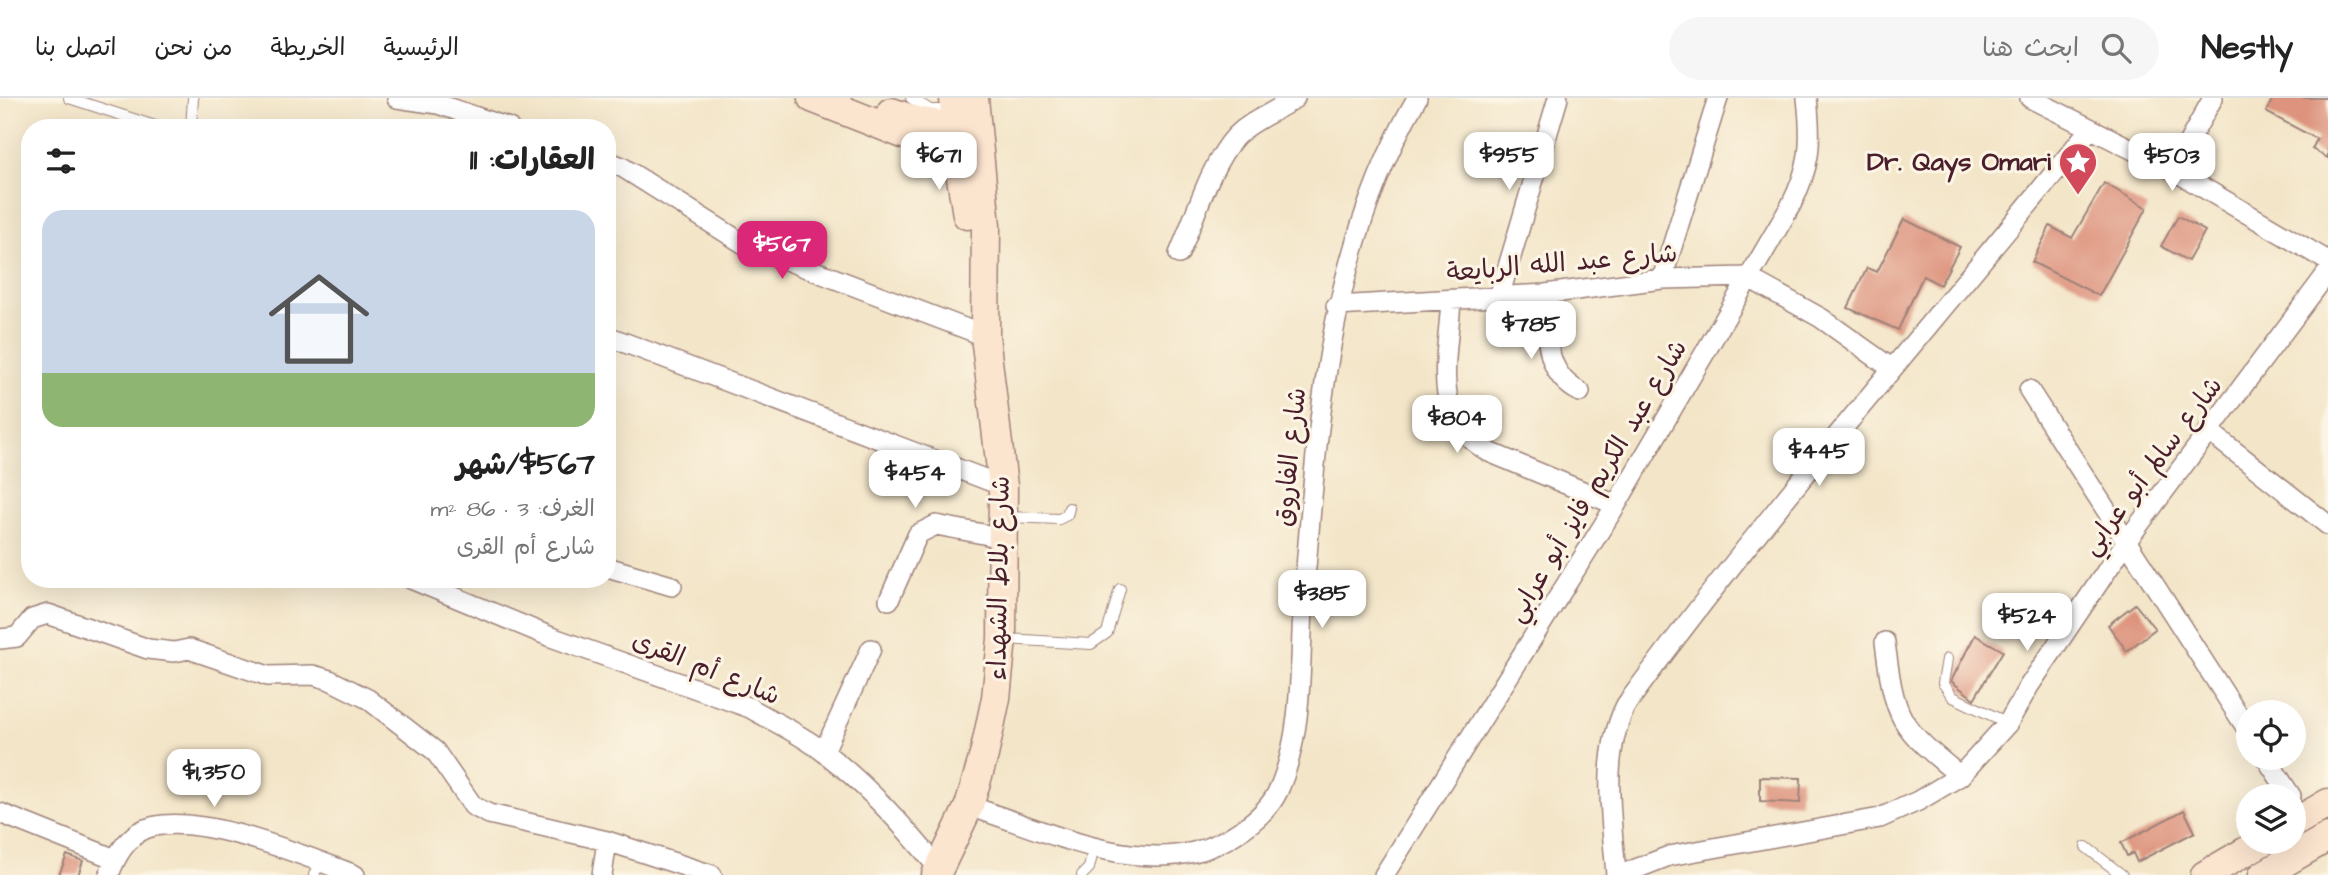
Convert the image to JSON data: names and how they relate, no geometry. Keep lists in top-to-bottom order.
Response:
{
  "streets": {
    "street": [
      "شارع عبد الله الربايعة",
      "شارع الفاروق",
      "شارع سالم أبو عرابي",
      "شارع عبد الكريم فايز أبو عرابي",
      "شارع بلاط الشهداء",
      "شارع أم القرى"
    ]
  },
  "crossings": [
    ["شارع عبد الله الربايعة", "شارع الفاروق"],
    ["شارع عبد الله الربايعة", "شارع عبد الكريم فايز أبو عرابي"],
    ["شارع الفاروق", "شارع بلاط الشهداء"],
    ["شارع بلاط الشهداء", "شارع أم القرى"]
  ],
  "places": {
    "place": ["Dr. Qays Omari"]
  },
  "page": {
    "header": "Nestly",
    "search": "ابحث هنا",
    "nav": [
      "الرئيسية",
      "الخريطة",
      "من نحن",
      "اتصل بنا"
    ],
    "heading": "العقارات: 11",
    "price": [
      "$671",
      "$955",
      "$503",
      "$567",
      "$785",
      "$804",
      "$445",
      "$454",
      "$385",
      "$524",
      "$1,350"
    ],
    "list": [
      {
        "name": "$567/شهر",
        "note": "الغرف: 3 · 86 m² · شارع أم القرى"
      }
    ]
  }
}
